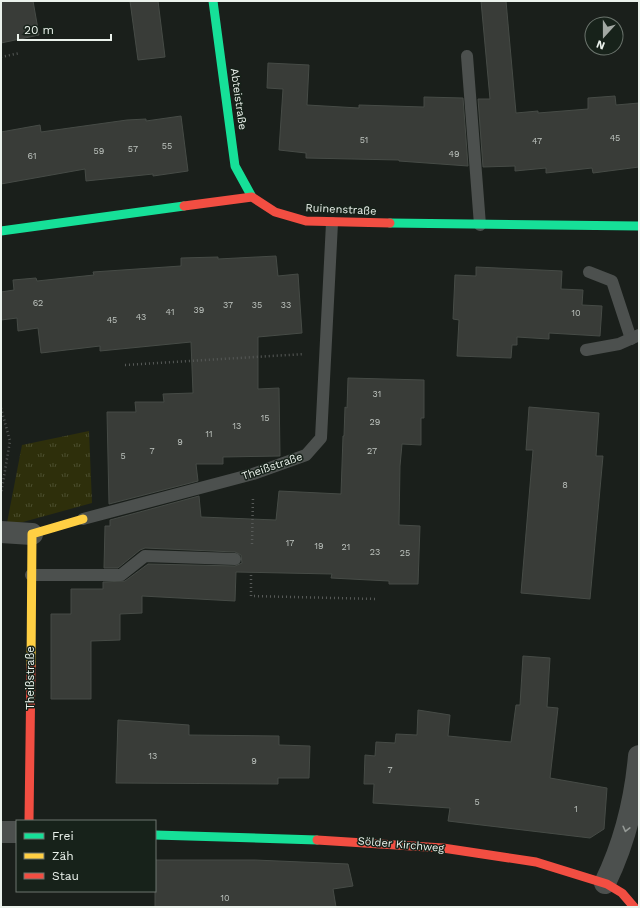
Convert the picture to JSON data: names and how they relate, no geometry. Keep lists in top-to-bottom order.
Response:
{
  "streets": {
    "street": [
      "Abteistraße",
      "Ruinenstraße",
      "Theißstraße",
      "Sölder Kirchweg"
    ]
  },
  "crossings": [
    ["Abteistraße", "Ruinenstraße"],
    ["Ruinenstraße", "Theißstraße"]
  ],
  "house_numbers": [
    "45",
    "51",
    "47",
    "55",
    "57",
    "59",
    "49",
    "61",
    "62",
    "37",
    "35",
    "33",
    "39",
    "41",
    "10",
    "43",
    "45",
    "31",
    "15",
    "29",
    "13",
    "11",
    "9",
    "7",
    "27",
    "5",
    "8",
    "17",
    "19",
    "21",
    "23",
    "25",
    "13",
    "9",
    "7",
    "5",
    "1",
    "10"
  ],
  "legend": ["Frei", "Zäh", "Stau"],
  "scale_bar": "20 m",
  "north": "bottom"
}
